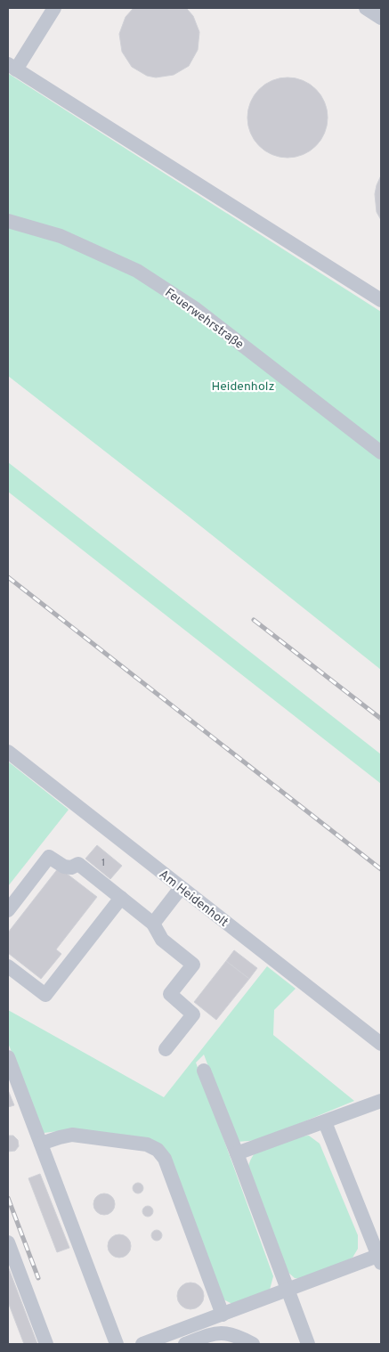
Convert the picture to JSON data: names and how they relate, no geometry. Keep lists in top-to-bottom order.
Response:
{
  "streets": {
    "street": ["Feuerwehrstraße", "Am Heidenholt"]
  },
  "parks": ["Heidenholz"],
  "house_numbers": ["1"]
}
